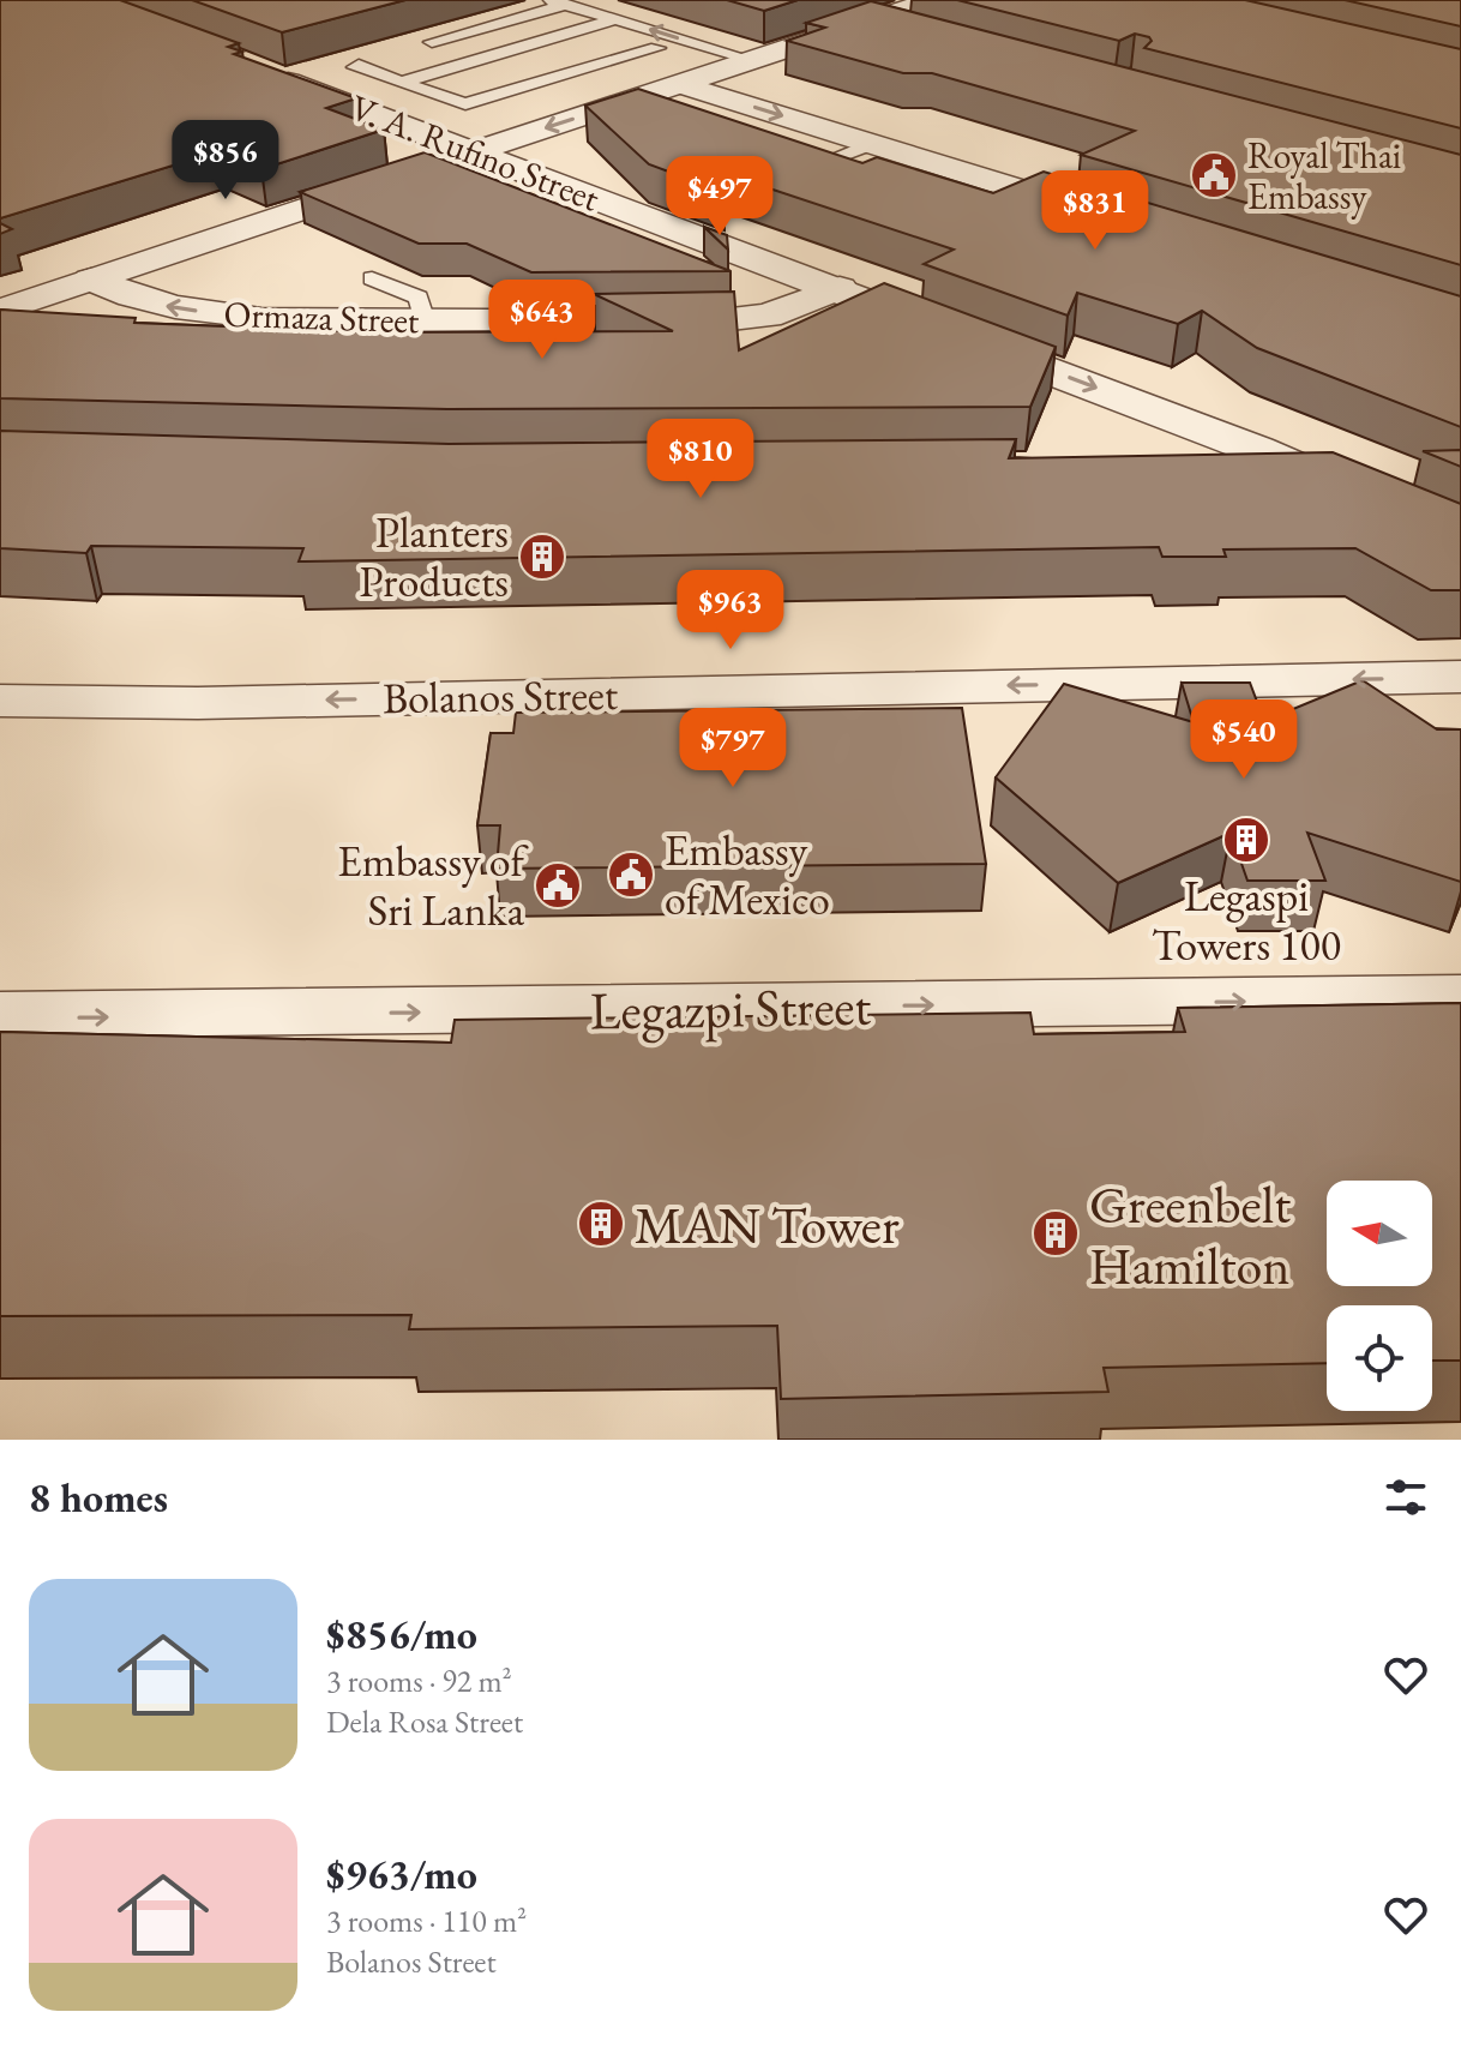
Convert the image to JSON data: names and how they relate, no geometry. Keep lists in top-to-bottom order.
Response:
{
  "streets": {
    "street": [
      "V. A. Rufino Street",
      "Ormaza Street",
      "Bolanos Street",
      "Legazpi Street"
    ]
  },
  "crossings": [
    ["V. A. Rufino Street", "Ormaza Street"]
  ],
  "one_way": ["Bolanos Street", "Legazpi Street"],
  "places": {
    "public building": ["Royal Thai Embassy", "Embassy of Mexico", "Embassy of Sri Lanka"],
    "building": [
      "Planters Products",
      "Legaspi Towers 100",
      "MAN Tower",
      "Greenbelt Hamilton"
    ]
  },
  "north": "left",
  "page": {
    "price": [
      "$856",
      "$497",
      "$831",
      "$643",
      "$810",
      "$963",
      "$540",
      "$797"
    ],
    "heading": "8 homes",
    "list": [
      {
        "name": "$856/mo",
        "note": "3 rooms · 92 m² · Dela Rosa Street"
      },
      {
        "name": "$963/mo",
        "note": "3 rooms · 110 m² · Bolanos Street"
      }
    ]
  }
}
